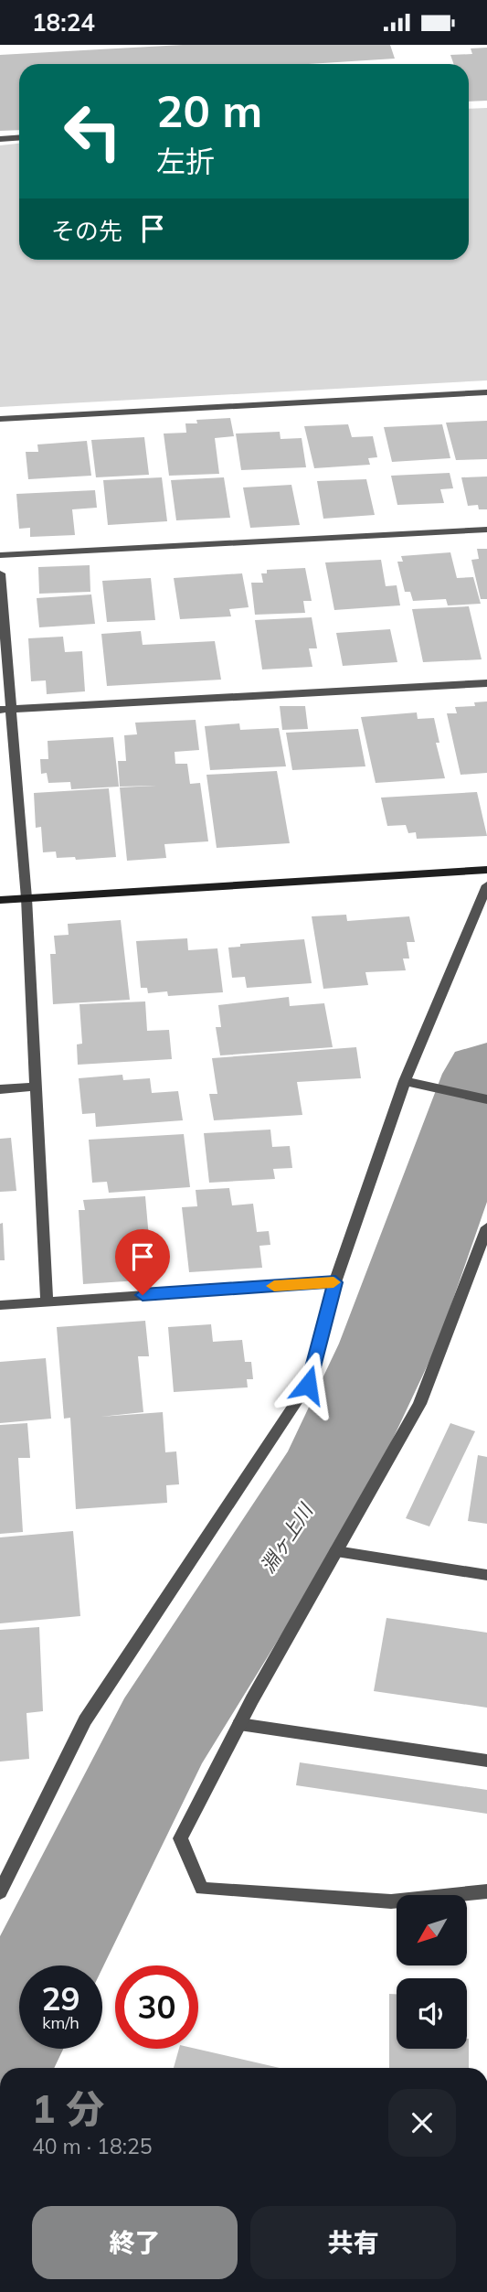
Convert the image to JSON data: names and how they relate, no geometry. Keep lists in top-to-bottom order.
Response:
{
  "water": ["淵ヶ上川"],
  "north": "bottom left",
  "page": {
    "status": "18:24",
    "turn": ["20 m", "左折"],
    "then": "その先",
    "speed": "29 km/h",
    "limit": "30",
    "heading": ["1 分", "40 m · 18:25"],
    "buttons": ["終了", "共有"]
  }
}
